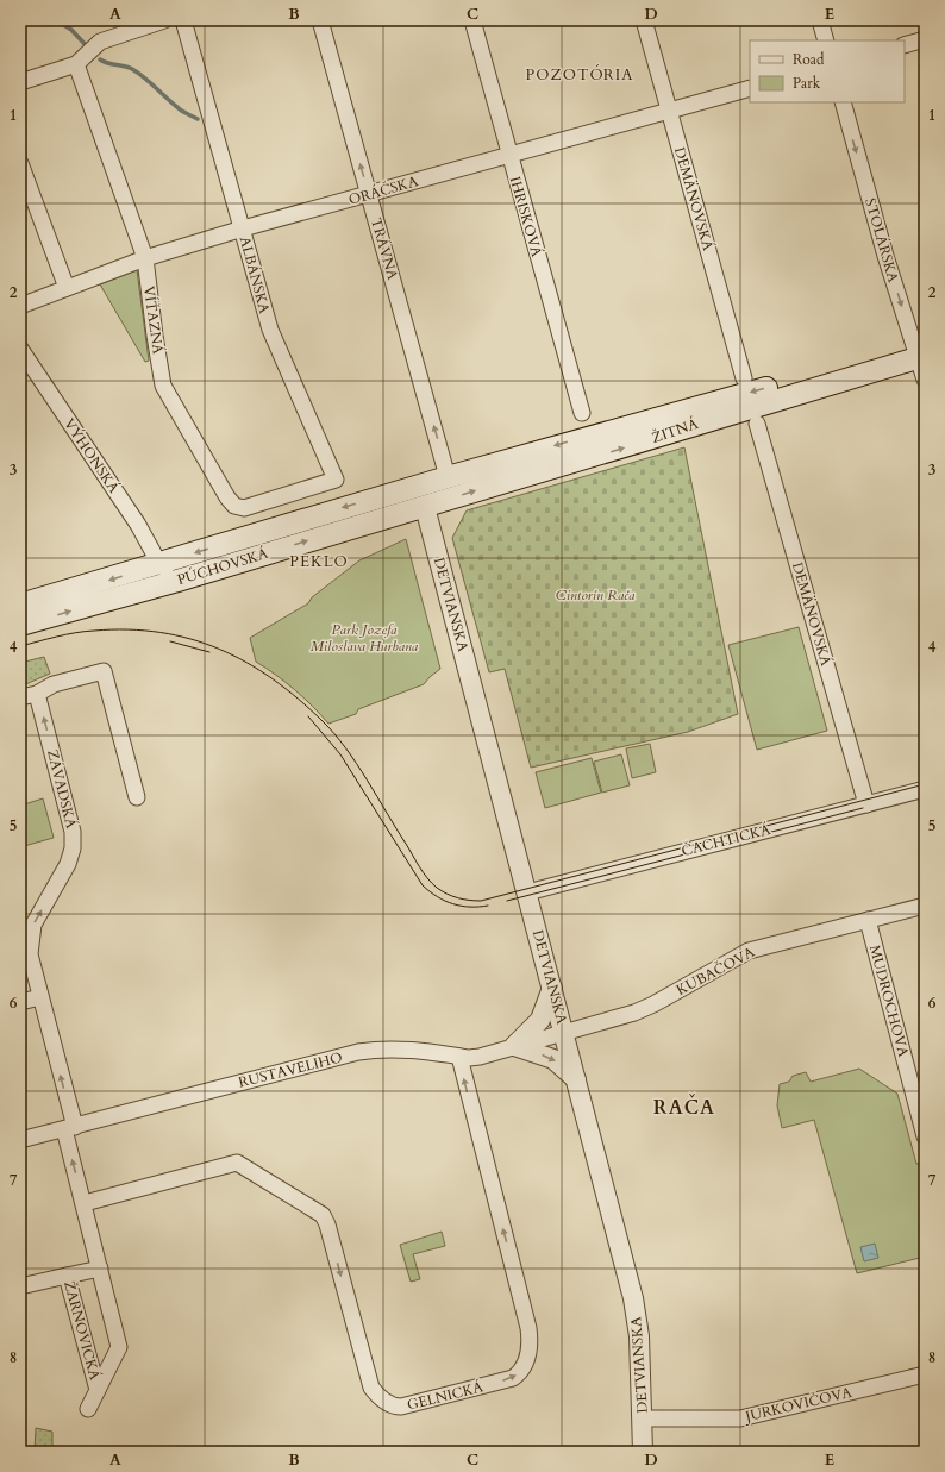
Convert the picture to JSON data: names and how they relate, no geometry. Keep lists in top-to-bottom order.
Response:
{
  "streets": {
    "main road": ["ŽITNÁ", "PÚCHOVSKÁ"],
    "street": [
      "ORÁČSKA",
      "DEMÄNOVSKÁ",
      "IHRISKOVÁ",
      "STOLÁRSKA",
      "TRÁVNA",
      "ALBÁNSKA",
      "VÍŤAZNÁ",
      "VÝHONSKÁ",
      "DETVIANSKA",
      "ZÁVADSKÁ",
      "ČACHTICKÁ",
      "KUBAČOVA",
      "MUDROCHOVA",
      "RUSTAVELIHO",
      "ŽARNOVICKÁ",
      "GELNICKÁ",
      "JURKOVIČOVA"
    ]
  },
  "crossings": [
    ["ORÁČSKA", "DEMÄNOVSKÁ"],
    ["ORÁČSKA", "IHRISKOVÁ"],
    ["ORÁČSKA", "TRÁVNA"],
    ["ORÁČSKA", "ALBÁNSKA"],
    ["ORÁČSKA", "VÍŤAZNÁ"],
    ["DEMÄNOVSKÁ", "ČACHTICKÁ"],
    ["STOLÁRSKA", "ŽITNÁ"],
    ["TRÁVNA", "ŽITNÁ"],
    ["TRÁVNA", "PÚCHOVSKÁ"],
    ["ALBÁNSKA", "VÍŤAZNÁ"],
    ["ŽITNÁ", "PÚCHOVSKÁ"],
    ["ŽITNÁ", "DETVIANSKA"],
    ["VÝHONSKÁ", "PÚCHOVSKÁ"],
    ["PÚCHOVSKÁ", "DETVIANSKA"],
    ["DETVIANSKA", "ČACHTICKÁ"],
    ["DETVIANSKA", "KUBAČOVA"],
    ["DETVIANSKA", "RUSTAVELIHO"],
    ["DETVIANSKA", "JURKOVIČOVA"],
    ["ZÁVADSKÁ", "RUSTAVELIHO"],
    ["ZÁVADSKÁ", "ŽARNOVICKÁ"],
    ["ZÁVADSKÁ", "GELNICKÁ"],
    ["KUBAČOVA", "MUDROCHOVA"],
    ["KUBAČOVA", "RUSTAVELIHO"],
    ["RUSTAVELIHO", "GELNICKÁ"],
    ["ŽARNOVICKÁ", "GELNICKÁ"]
  ],
  "one_way": ["STOLÁRSKA", "TRÁVNA", "ZÁVADSKÁ"],
  "districts": ["POZOTÓRIA", "PEKLO", "RAČA"],
  "parks": ["Cintorín Rača", "Park Jozefa Miloslava Hurbana"],
  "legend": ["Road", "Park"],
  "grid": {
    "columns": [
      "A",
      "B",
      "C",
      "D",
      "E"
    ],
    "rows": [
      "1",
      "2",
      "3",
      "4",
      "5",
      "6",
      "7",
      "8"
    ]
  }
}
